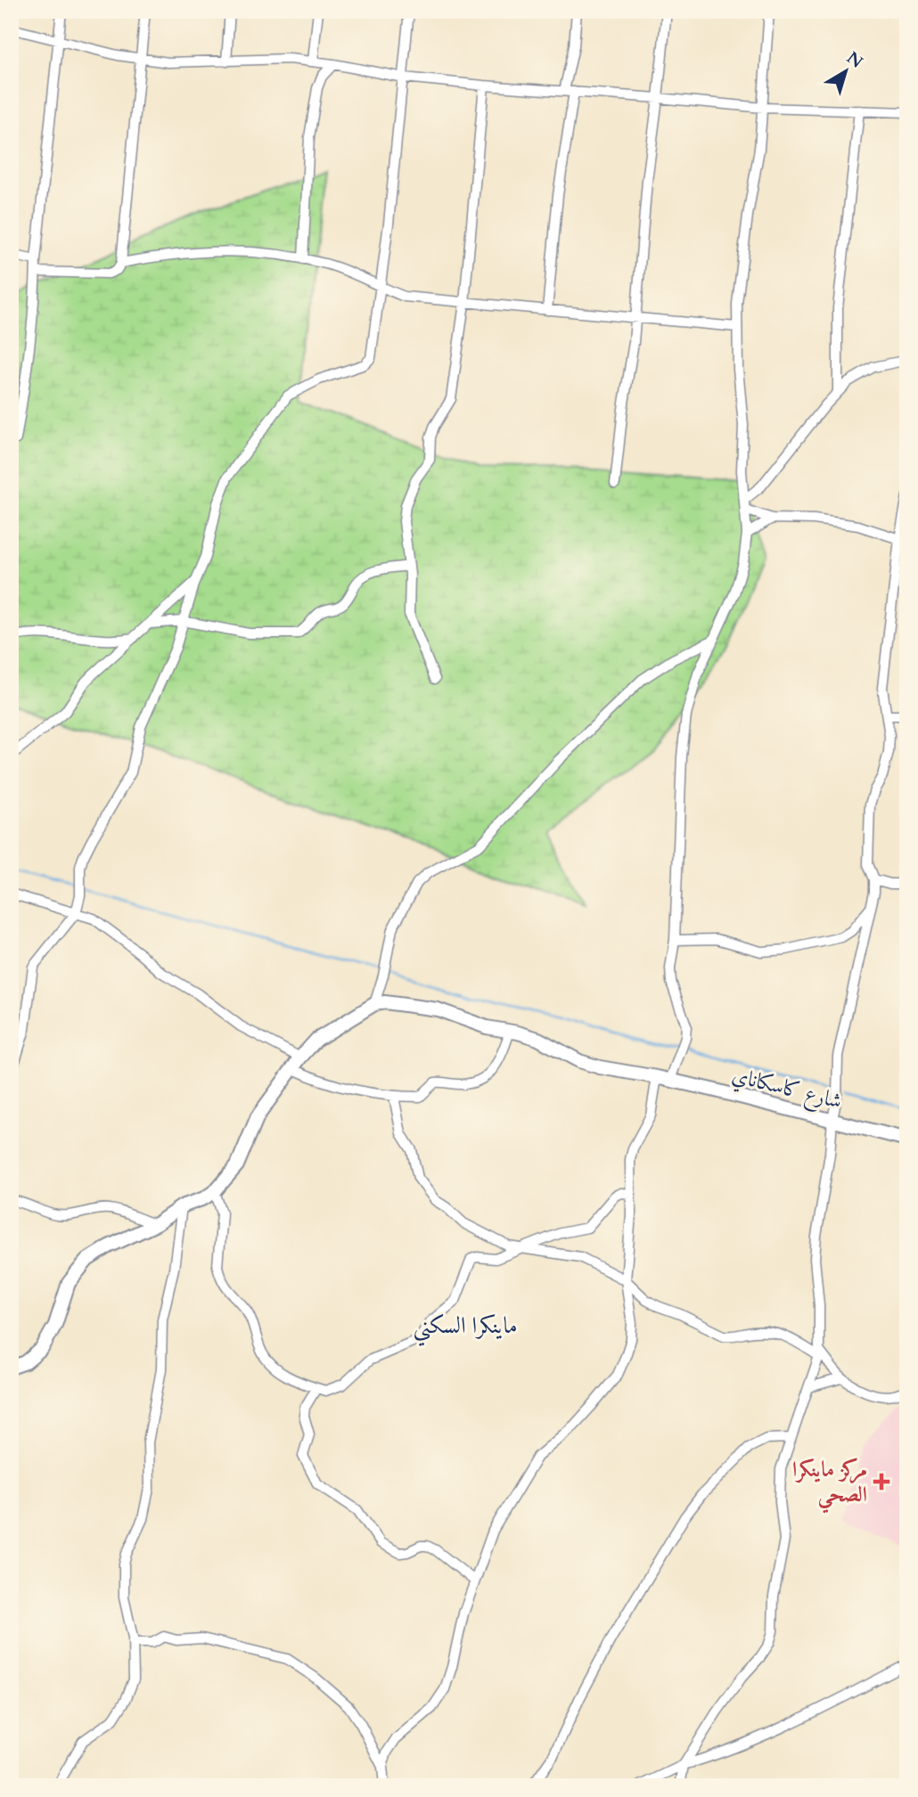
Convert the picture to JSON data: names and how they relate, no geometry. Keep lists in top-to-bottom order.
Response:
{
  "streets": {
    "street": ["شارع كاسكاناي"]
  },
  "districts": ["ماينكرا السكني"],
  "places": {
    "health": ["مركز ماينكرا الصحي"]
  },
  "north": "top right"
}
